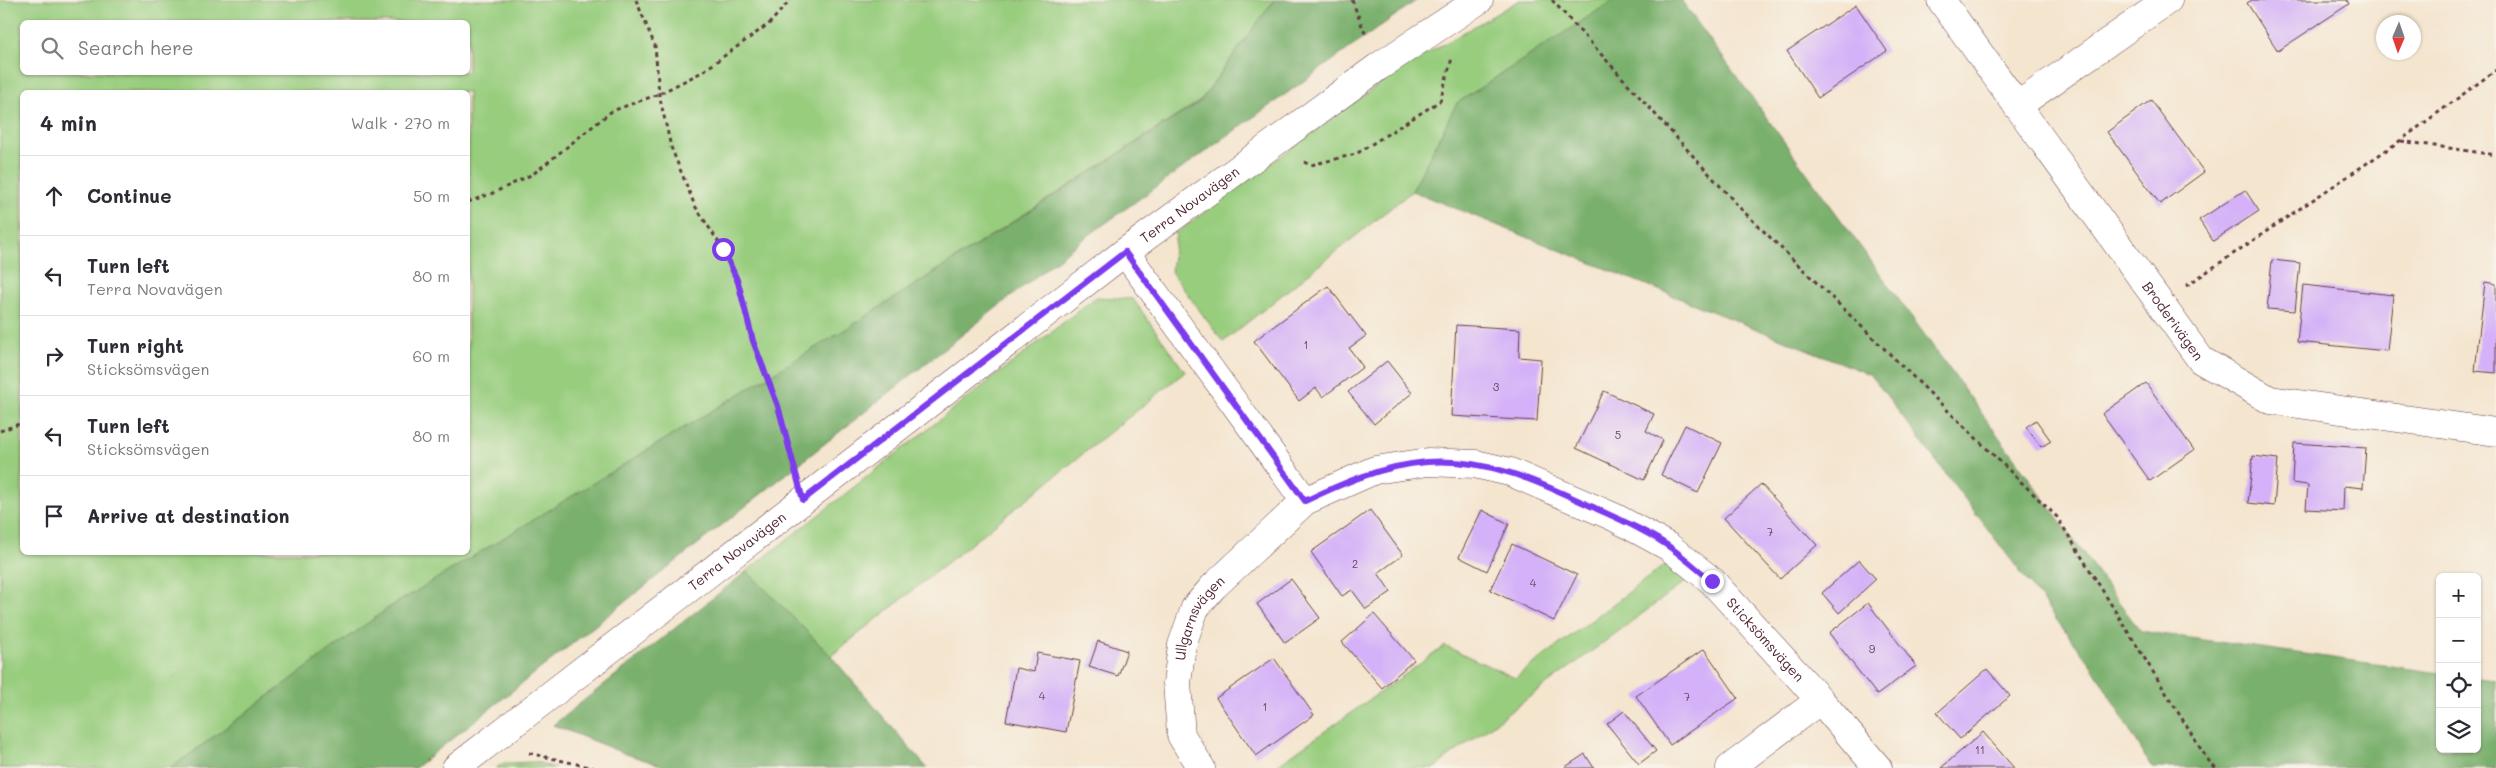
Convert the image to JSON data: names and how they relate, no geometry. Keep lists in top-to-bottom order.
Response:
{
  "streets": {
    "street": [
      "Terra Novavägen",
      "Broderivägen",
      "Ullgarnsvägen",
      "Sticksömsvägen"
    ]
  },
  "crossings": [
    ["Ullgarnsvägen", "Sticksömsvägen"]
  ],
  "house_numbers": [
    "1",
    "3",
    "5",
    "7",
    "2",
    "4",
    "9",
    "4",
    "7",
    "1",
    "11"
  ],
  "north": "bottom",
  "page": {
    "search": "Search here",
    "heading": ["4 min", "Walk · 270 m"],
    "list": [
      ["Continue", "50 m"],
      ["Turn left", "Terra Novavägen", "80 m"],
      ["Turn right", "Sticksömsvägen", "60 m"],
      ["Turn left", "Sticksömsvägen", "80 m"],
      "Arrive at destination"
    ],
    "map_buttons": ["+", "−"]
  }
}
